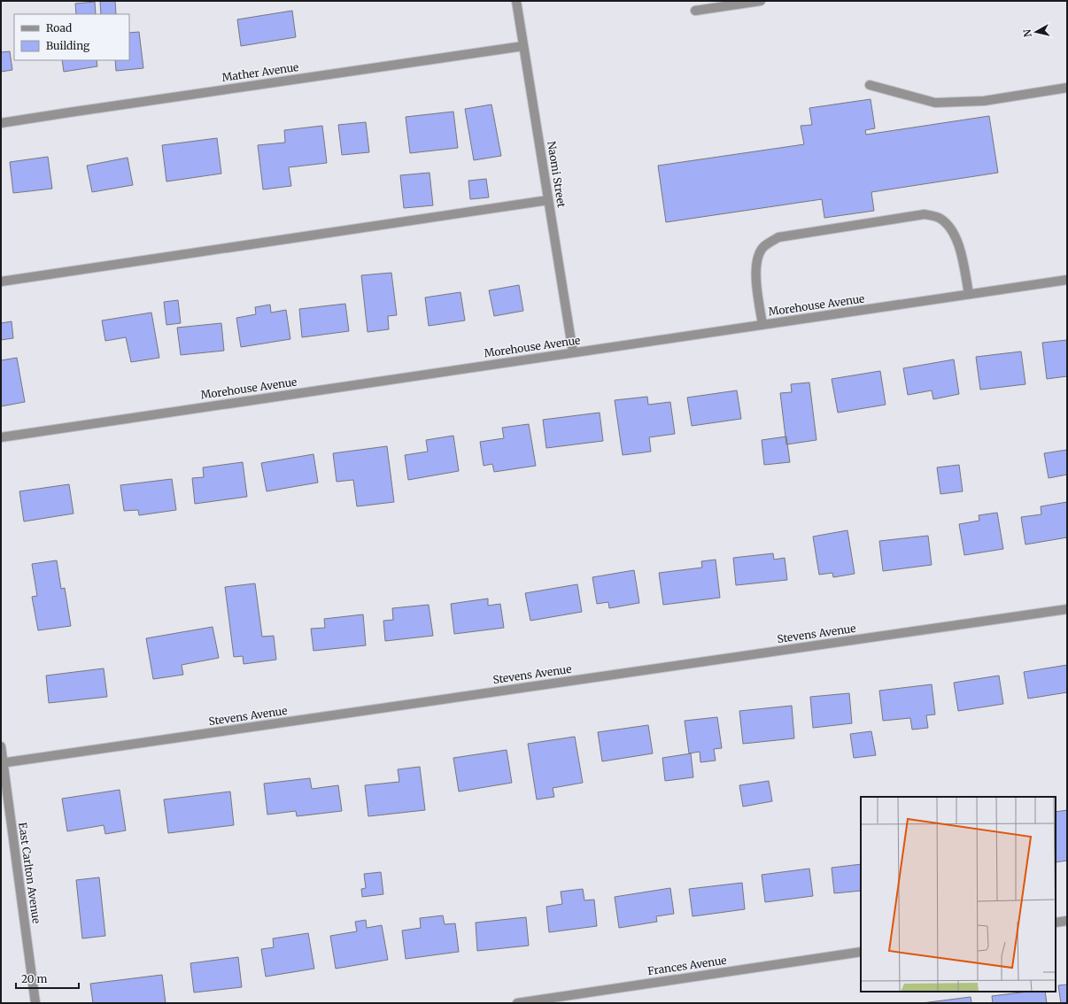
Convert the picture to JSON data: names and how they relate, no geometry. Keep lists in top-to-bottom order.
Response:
{
  "streets": {
    "street": [
      "Mather Avenue",
      "Naomi Street",
      "Morehouse Avenue",
      "Stevens Avenue",
      "East Carlton Avenue",
      "Frances Avenue"
    ]
  },
  "crossings": [
    ["Mather Avenue", "Naomi Street"],
    ["Naomi Street", "Morehouse Avenue"],
    ["Stevens Avenue", "East Carlton Avenue"]
  ],
  "legend": ["Road", "Building"],
  "scale_bar": "20 m",
  "north": "left"
}
